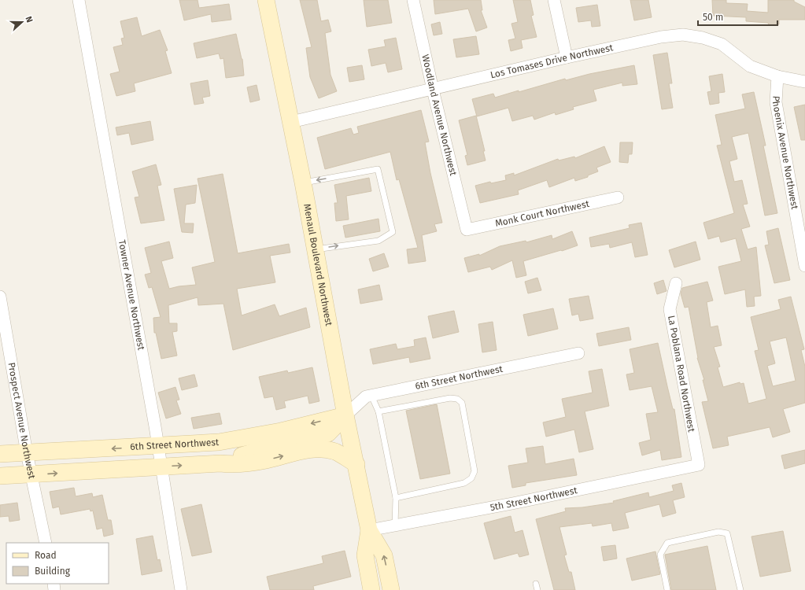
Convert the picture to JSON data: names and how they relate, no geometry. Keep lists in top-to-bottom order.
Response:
{
  "streets": {
    "main road": ["Menaul Boulevard Northwest", "6th Street Northwest"],
    "street": [
      "Los Tomases Drive Northwest",
      "Woodland Avenue Northwest",
      "Phoenix Avenue Northwest",
      "Monk Court Northwest",
      "Towner Avenue Northwest",
      "La Poblana Road Northwest",
      "Prospect Avenue Northwest",
      "5th Street Northwest"
    ]
  },
  "crossings": [
    ["Los Tomases Drive Northwest", "Woodland Avenue Northwest"],
    ["Los Tomases Drive Northwest", "Phoenix Avenue Northwest"],
    ["Los Tomases Drive Northwest", "Menaul Boulevard Northwest"],
    ["Woodland Avenue Northwest", "Monk Court Northwest"],
    ["Menaul Boulevard Northwest", "6th Street Northwest"],
    ["Menaul Boulevard Northwest", "5th Street Northwest"],
    ["Towner Avenue Northwest", "6th Street Northwest"],
    ["La Poblana Road Northwest", "5th Street Northwest"],
    ["6th Street Northwest", "Prospect Avenue Northwest"]
  ],
  "legend": ["Road", "Building"],
  "scale_bar": "50 m",
  "north": "right"
}
